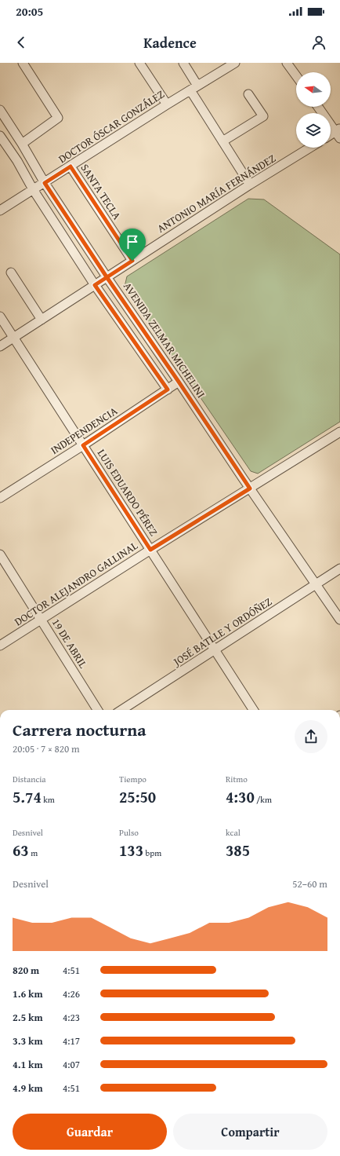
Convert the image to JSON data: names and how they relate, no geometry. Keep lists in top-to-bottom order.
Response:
{
  "streets": {
    "street": [
      "DOCTOR ÓSCAR GONZÁLEZ",
      "SANTA TECLA",
      "ANTONIO MARÍA FERNÁNDEZ",
      "AVENIDA ZELMAR MICHELINI",
      "INDEPENDENCIA",
      "LUIS EDUARDO PÉREZ",
      "DOCTOR ALEJANDRO GALLINAL",
      "JOSÉ BATLLE Y ORDÓÑEZ",
      "19 DE ABRIL"
    ]
  },
  "crossings": [
    ["DOCTOR ÓSCAR GONZÁLEZ", "SANTA TECLA"],
    ["DOCTOR ÓSCAR GONZÁLEZ", "AVENIDA ZELMAR MICHELINI"],
    ["SANTA TECLA", "ANTONIO MARÍA FERNÁNDEZ"],
    ["ANTONIO MARÍA FERNÁNDEZ", "AVENIDA ZELMAR MICHELINI"],
    ["ANTONIO MARÍA FERNÁNDEZ", "LUIS EDUARDO PÉREZ"],
    ["AVENIDA ZELMAR MICHELINI", "INDEPENDENCIA"],
    ["AVENIDA ZELMAR MICHELINI", "DOCTOR ALEJANDRO GALLINAL"],
    ["AVENIDA ZELMAR MICHELINI", "JOSÉ BATLLE Y ORDÓÑEZ"],
    ["INDEPENDENCIA", "LUIS EDUARDO PÉREZ"],
    ["LUIS EDUARDO PÉREZ", "DOCTOR ALEJANDRO GALLINAL"],
    ["LUIS EDUARDO PÉREZ", "JOSÉ BATLLE Y ORDÓÑEZ"],
    ["DOCTOR ALEJANDRO GALLINAL", "19 DE ABRIL"]
  ],
  "north": "left",
  "page": {
    "status": "20:05",
    "header": "Kadence",
    "heading": ["Carrera nocturna", "20:05 · 7 × 820 m"],
    "stats": [
      ["Distancia", "5.74 km"],
      ["Tiempo", "25:50"],
      ["Ritmo", "4:30 /km"],
      ["Desnivel", "63 m"],
      ["Pulso", "133 bpm"],
      ["kcal", "385"]
    ],
    "chart": ["Desnivel", "52–60 m"],
    "list": [
      {
        "name": "820 m",
        "note": "4:51"
      },
      {
        "name": "1.6 km",
        "note": "4:26"
      },
      {
        "name": "2.5 km",
        "note": "4:23"
      },
      {
        "name": "3.3 km",
        "note": "4:17"
      },
      {
        "name": "4.1 km",
        "note": "4:07"
      },
      {
        "name": "4.9 km",
        "note": "4:51"
      }
    ],
    "buttons": ["Guardar", "Compartir"]
  }
}
